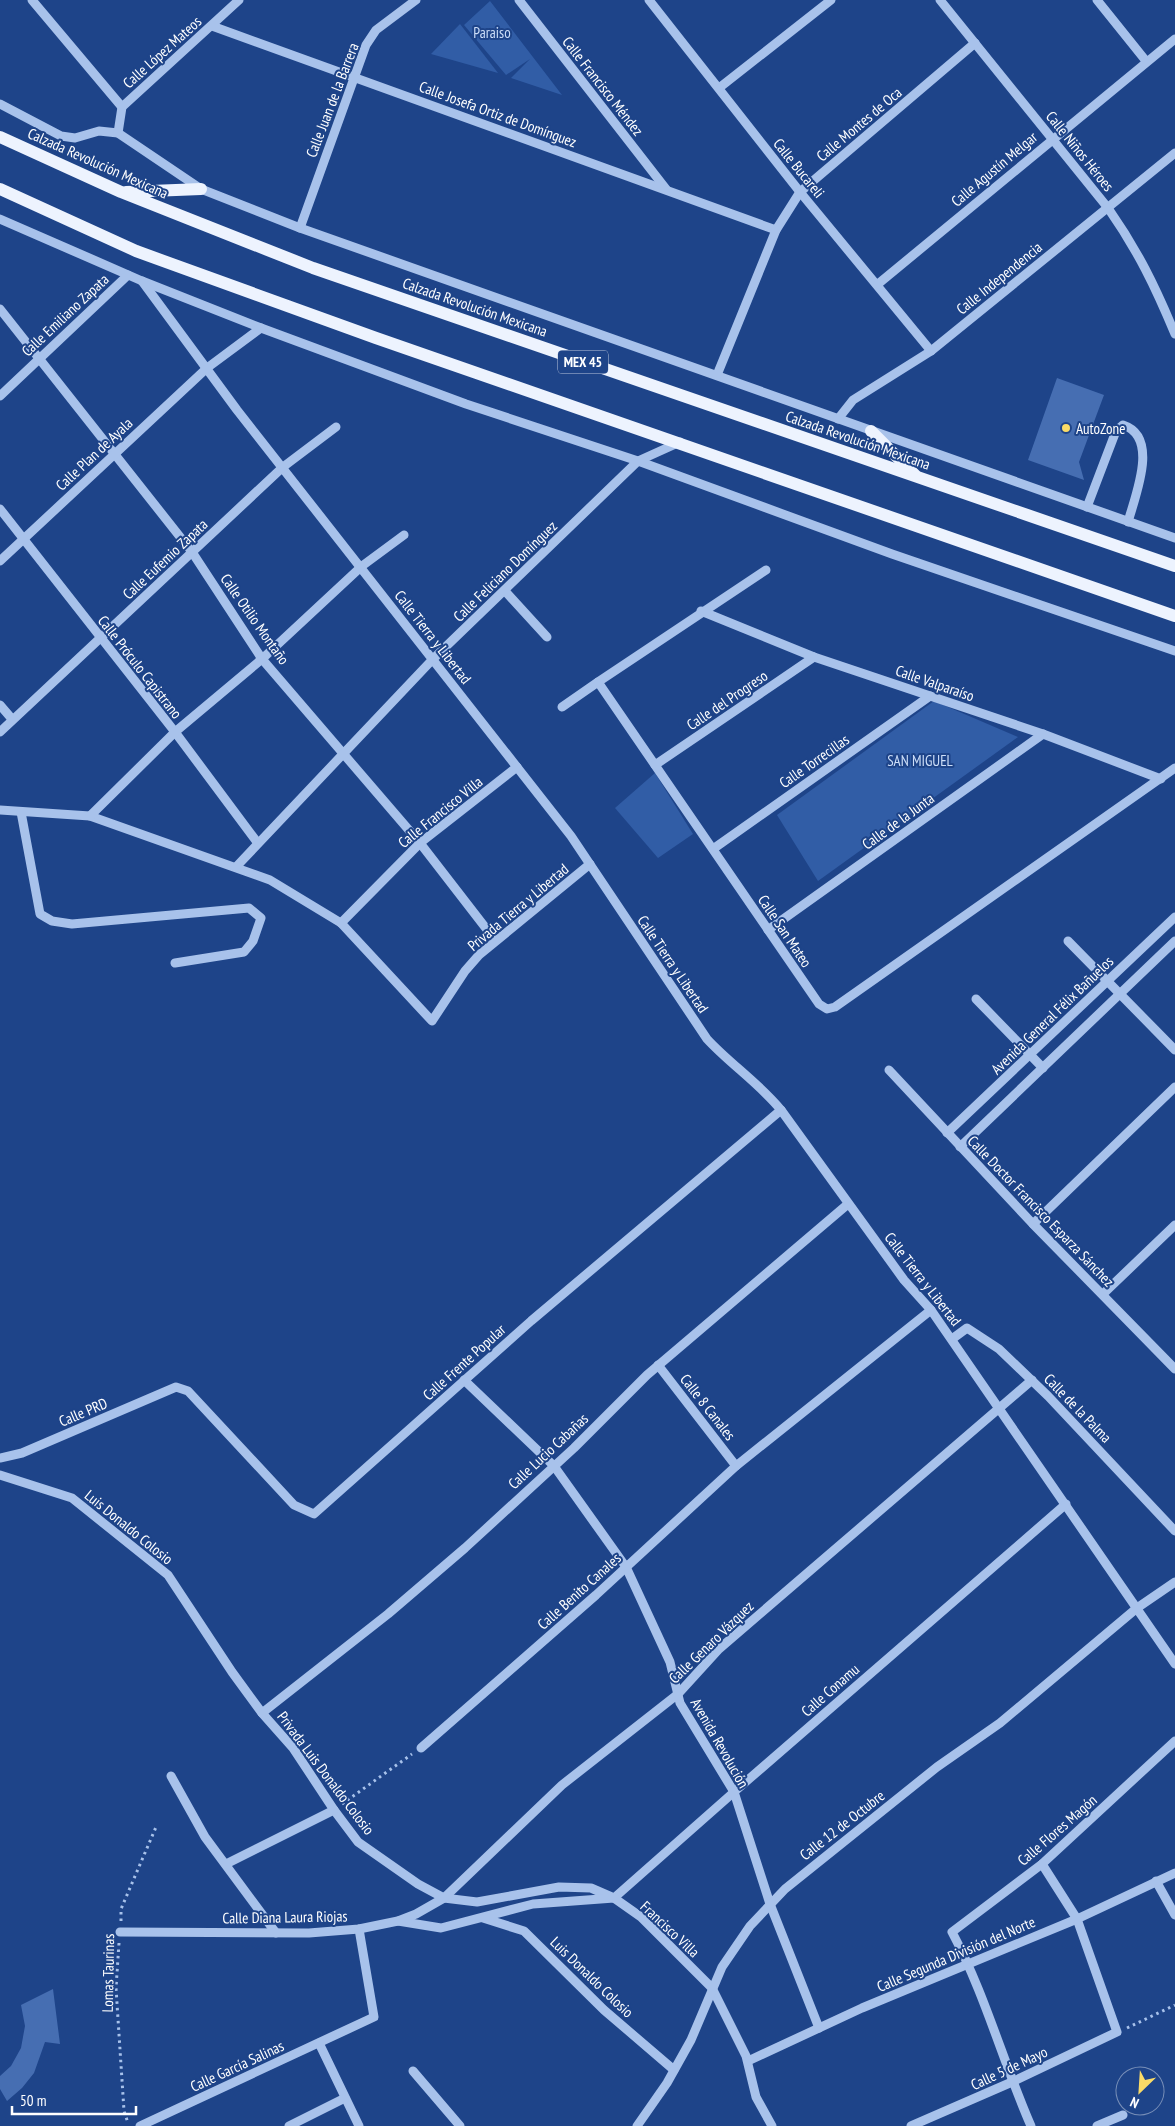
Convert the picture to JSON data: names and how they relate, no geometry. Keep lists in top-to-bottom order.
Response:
{
  "streets": {
    "main road": ["Calzada Revolución Mexicana", "MEX 45"],
    "street": [
      "Calle López Mateos",
      "Calle Francisco Méndez",
      "Calle Juan de la Barrera",
      "Calle Josefa Ortiz de Domínguez",
      "Calle Montes de Oca",
      "Calle Niños Héroes",
      "Calle Bucareli",
      "Calle Agustín Melgar",
      "Calle Independencia",
      "Calle Emiliano Zapata",
      "Calle Plan de Ayala",
      "Calle Eufemio Zapata",
      "Calle Feliciano Domínguez",
      "Calle Otilio Montaño",
      "Calle Tierra y Libertad",
      "Calle Próculo Capistrano",
      "Calle Valparaíso",
      "Calle del Progreso",
      "Calle Torrecillas",
      "Calle Francisco Villa",
      "Calle de la Junta",
      "Privada Tierra y Libertad",
      "Calle San Mateo",
      "Avenida General Félix Bañuelos",
      "Calle Doctor Francisco Esparza Sánchez",
      "Calle Frente Popular",
      "Calle 8 Canales",
      "Calle de la Palma",
      "Calle PRD",
      "Calle Lucio Cabañas",
      "Luis Donaldo Colosio",
      "Calle Benito Canales",
      "Calle Genaro Vázquez",
      "Calle Conamu",
      "Avenida Revolución",
      "Privada Luis Donaldo Colosio",
      "Calle 12 de Octubre",
      "Calle Flores Magón",
      "Calle Diana Laura Riojas",
      "Francisco Villa",
      "Calle Segunda División del Norte",
      "Calle García Salinas",
      "Calle 5 de Mayo"
    ],
    "path": ["Lomas Taurinas"]
  },
  "crossings": [
    ["Calle López Mateos", "Calle Josefa Ortiz de Domínguez"],
    ["Calle Francisco Méndez", "Calle Josefa Ortiz de Domínguez"],
    ["Calle Juan de la Barrera", "Calle Josefa Ortiz de Domínguez"],
    ["Calle Josefa Ortiz de Domínguez", "Calle Montes de Oca"],
    ["Calle Montes de Oca", "Calle Niños Héroes"],
    ["Calle Montes de Oca", "Calle Bucareli"],
    ["Calle Niños Héroes", "Calle Agustín Melgar"],
    ["Calle Niños Héroes", "Calle Independencia"],
    ["Calle Bucareli", "Calle Agustín Melgar"],
    ["Calle Bucareli", "Calle Independencia"],
    ["Calle Emiliano Zapata", "Calle Otilio Montaño"],
    ["Calle Plan de Ayala", "Calle Otilio Montaño"],
    ["Calle Plan de Ayala", "Calle Tierra y Libertad"],
    ["Calle Plan de Ayala", "Calle Próculo Capistrano"],
    ["Calle Eufemio Zapata", "Calle Otilio Montaño"],
    ["Calle Eufemio Zapata", "Calle Tierra y Libertad"],
    ["Calle Eufemio Zapata", "Calle Próculo Capistrano"],
    ["Calle Feliciano Domínguez", "Calle Otilio Montaño"],
    ["Calle Feliciano Domínguez", "Calle Tierra y Libertad"],
    ["Calle Feliciano Domínguez", "Calle Próculo Capistrano"],
    ["Calle Otilio Montaño", "Calle Francisco Villa"],
    ["Calle Otilio Montaño", "Privada Tierra y Libertad"],
    ["Calle Tierra y Libertad", "Calle Francisco Villa"],
    ["Calle Tierra y Libertad", "Privada Tierra y Libertad"],
    ["Calle Tierra y Libertad", "Calle Frente Popular"],
    ["Calle Tierra y Libertad", "Calle de la Palma"],
    ["Calle Tierra y Libertad", "Calle Lucio Cabañas"],
    ["Calle Tierra y Libertad", "Calle Benito Canales"],
    ["Calle Tierra y Libertad", "Calle Genaro Vázquez"],
    ["Calle Tierra y Libertad", "Calle Conamu"],
    ["Calle Tierra y Libertad", "Calle 12 de Octubre"],
    ["Calle Valparaíso", "Calle del Progreso"],
    ["Calle Valparaíso", "Calle Torrecillas"],
    ["Calle Valparaíso", "Calle de la Junta"],
    ["Calle Valparaíso", "Calle San Mateo"],
    ["Calle del Progreso", "Calle San Mateo"],
    ["Calle Torrecillas", "Calle San Mateo"],
    ["Calle Francisco Villa", "Privada Tierra y Libertad"],
    ["Calle de la Junta", "Calle San Mateo"],
    ["Avenida General Félix Bañuelos", "Calle Doctor Francisco Esparza Sánchez"],
    ["Calle Frente Popular", "Calle PRD"],
    ["Calle Frente Popular", "Avenida Revolución"],
    ["Calle 8 Canales", "Calle Lucio Cabañas"],
    ["Calle 8 Canales", "Calle Benito Canales"],
    ["Calle de la Palma", "Calle Genaro Vázquez"],
    ["Calle Lucio Cabañas", "Luis Donaldo Colosio"],
    ["Calle Lucio Cabañas", "Avenida Revolución"],
    ["Calle Lucio Cabañas", "Privada Luis Donaldo Colosio"],
    ["Luis Donaldo Colosio", "Privada Luis Donaldo Colosio"],
    ["Luis Donaldo Colosio", "Calle 12 de Octubre"],
    ["Calle Benito Canales", "Avenida Revolución"],
    ["Calle Genaro Vázquez", "Avenida Revolución"],
    ["Calle Genaro Vázquez", "Privada Luis Donaldo Colosio"],
    ["Calle Genaro Vázquez", "Calle Diana Laura Riojas"],
    ["Calle Genaro Vázquez", "Francisco Villa"],
    ["Calle Conamu", "Avenida Revolución"],
    ["Calle Conamu", "Francisco Villa"],
    ["Avenida Revolución", "Calle 12 de Octubre"],
    ["Avenida Revolución", "Calle Segunda División del Norte"],
    ["Privada Luis Donaldo Colosio", "Calle Diana Laura Riojas"],
    ["Privada Luis Donaldo Colosio", "Francisco Villa"],
    ["Calle 12 de Octubre", "Francisco Villa"],
    ["Calle Flores Magón", "Calle Segunda División del Norte"],
    ["Calle Diana Laura Riojas", "Francisco Villa"],
    ["Calle Diana Laura Riojas", "Lomas Taurinas"],
    ["Calle Diana Laura Riojas", "Calle García Salinas"],
    ["Francisco Villa", "Calle Segunda División del Norte"]
  ],
  "parks": ["Paraiso", "SAN MIGUEL"],
  "places": ["AutoZone"],
  "scale_bar": "50 m",
  "north": "bottom left"
}
